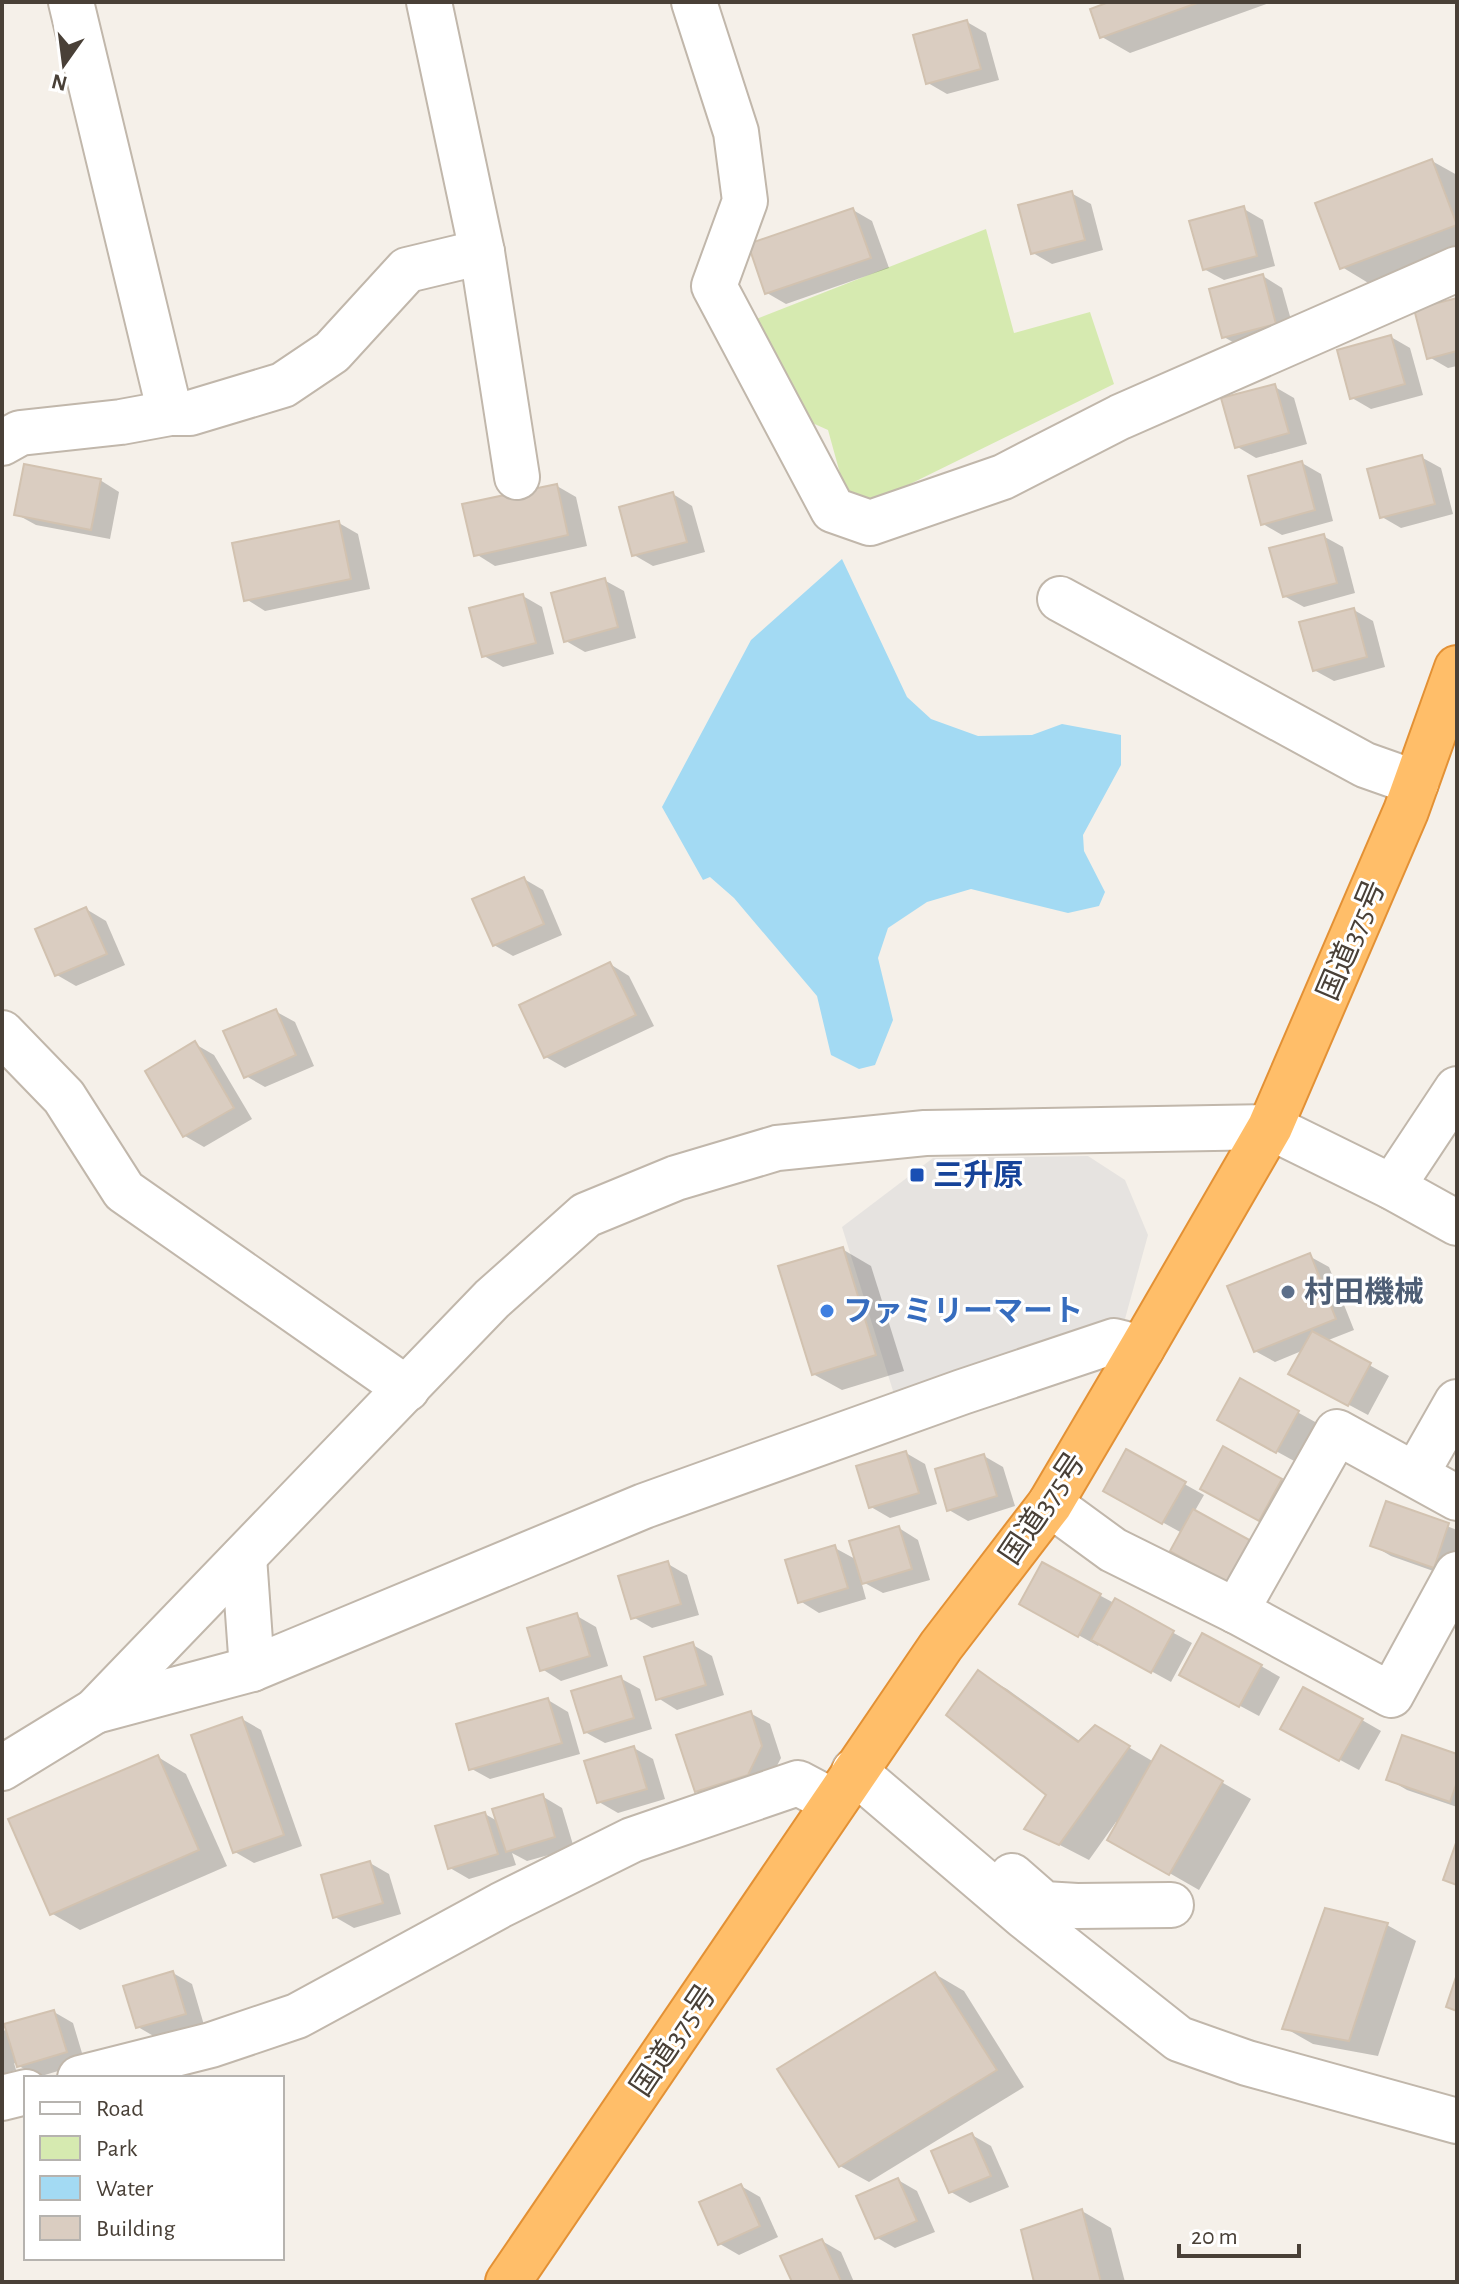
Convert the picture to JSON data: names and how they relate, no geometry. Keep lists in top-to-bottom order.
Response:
{
  "streets": {
    "highway": ["国道375号"]
  },
  "places": {
    "transit": ["三升原"],
    "other": ["村田機械", "ファミリーマート"]
  },
  "legend": [
    "Road",
    "Park",
    "Water",
    "Building"
  ],
  "scale_bar": "20 m",
  "north": "bottom"
}
